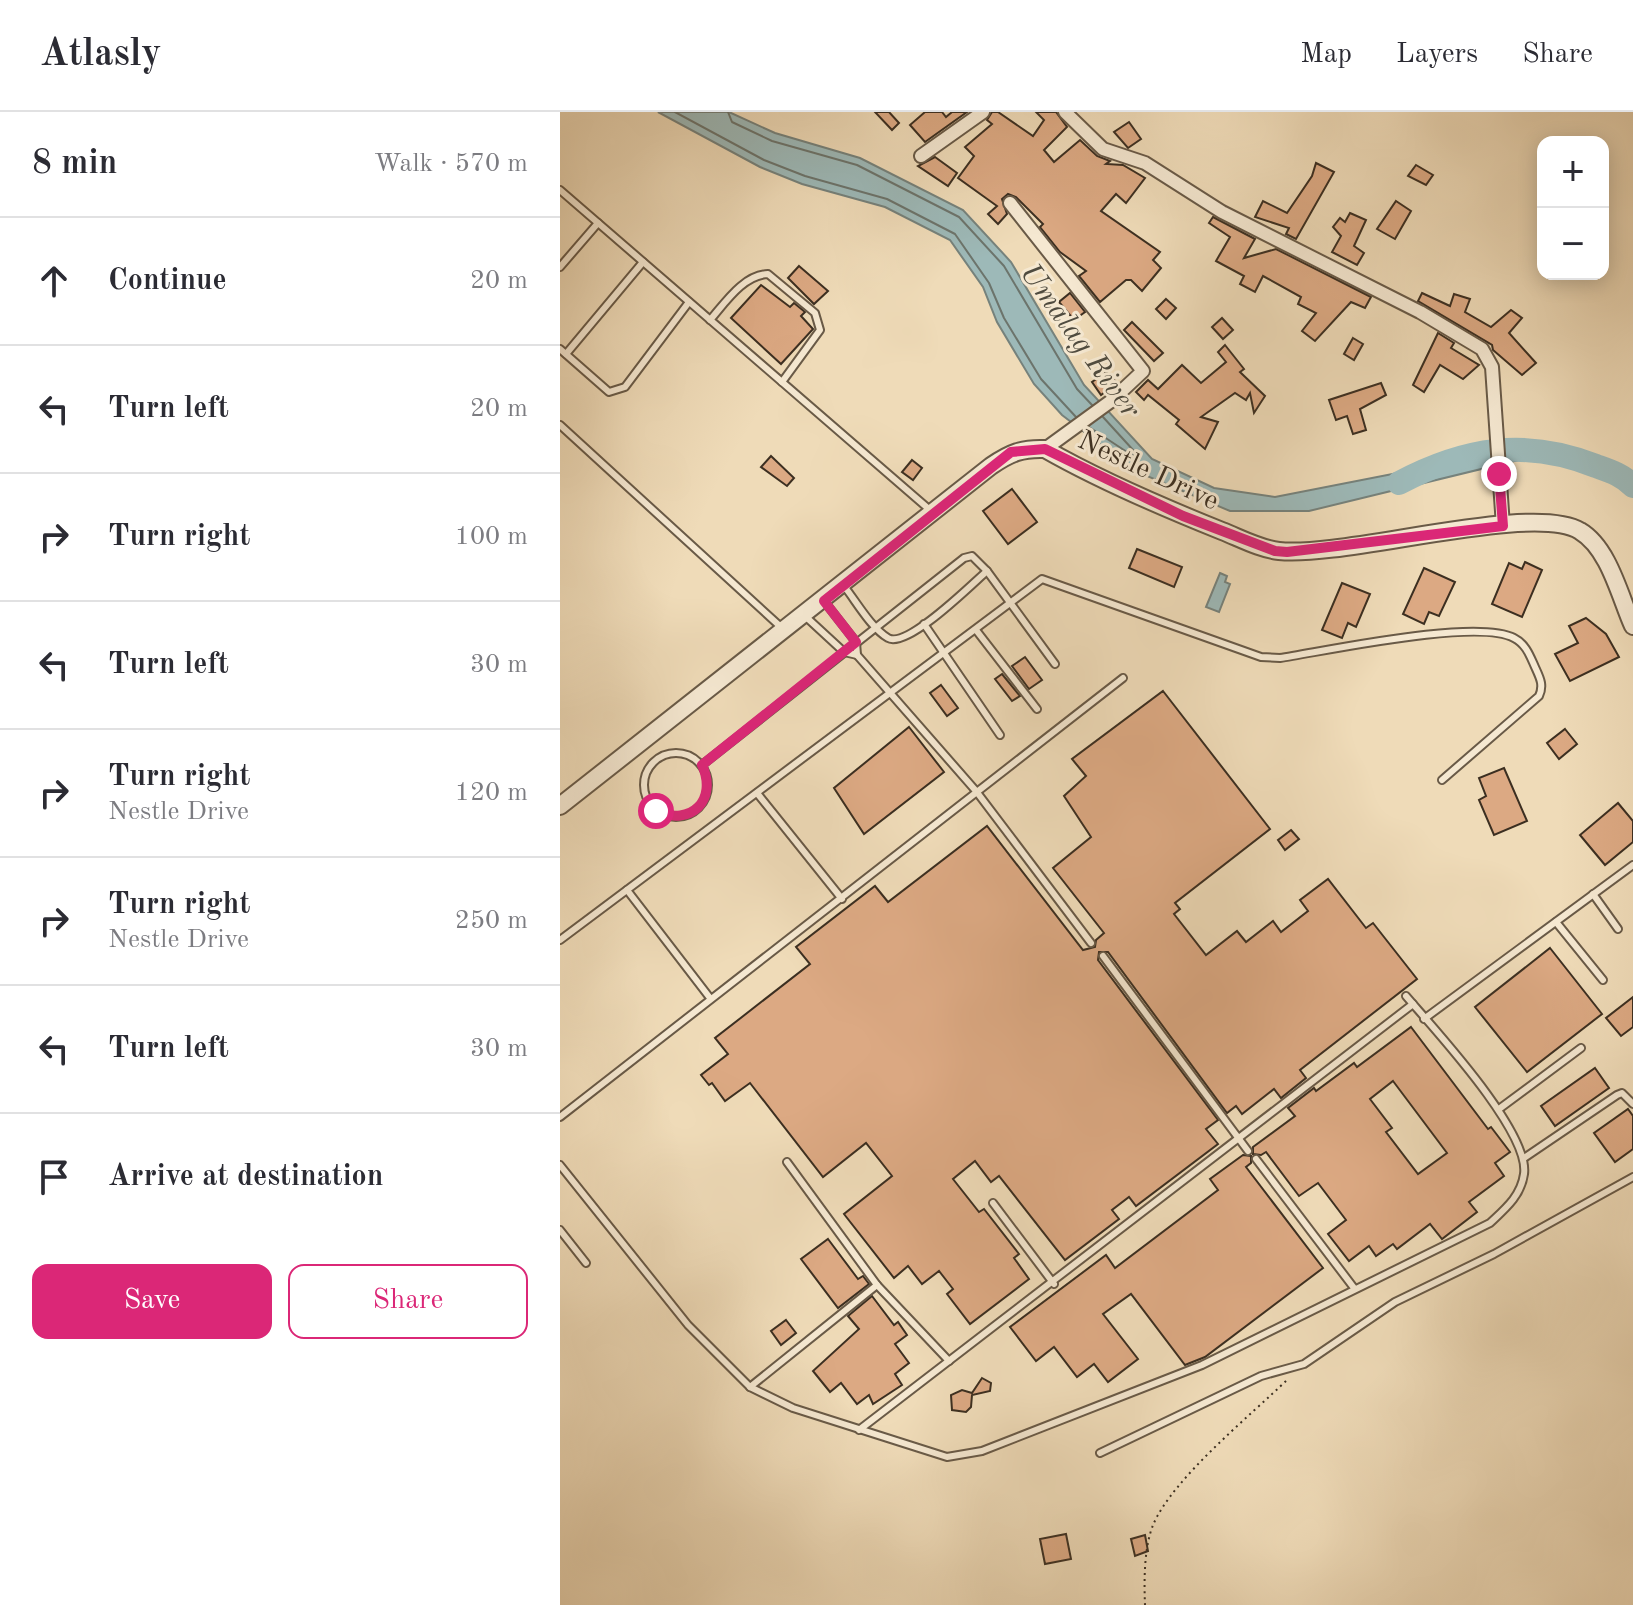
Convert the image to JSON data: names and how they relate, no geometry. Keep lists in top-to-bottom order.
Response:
{
  "streets": {
    "street": ["Nestle Drive"]
  },
  "water": ["Umalag River"],
  "page": {
    "header": "Atlasly",
    "nav": ["Map", "Layers", "Share"],
    "heading": ["8 min", "Walk · 570 m"],
    "map_buttons": ["+", "−"],
    "list": [
      ["Continue", "20 m"],
      ["Turn left", "20 m"],
      ["Turn right", "100 m"],
      ["Turn left", "30 m"],
      ["Turn right", "Nestle Drive", "120 m"],
      ["Turn right", "Nestle Drive", "250 m"],
      ["Turn left", "30 m"],
      "Arrive at destination"
    ],
    "buttons": ["Save", "Share"]
  }
}
